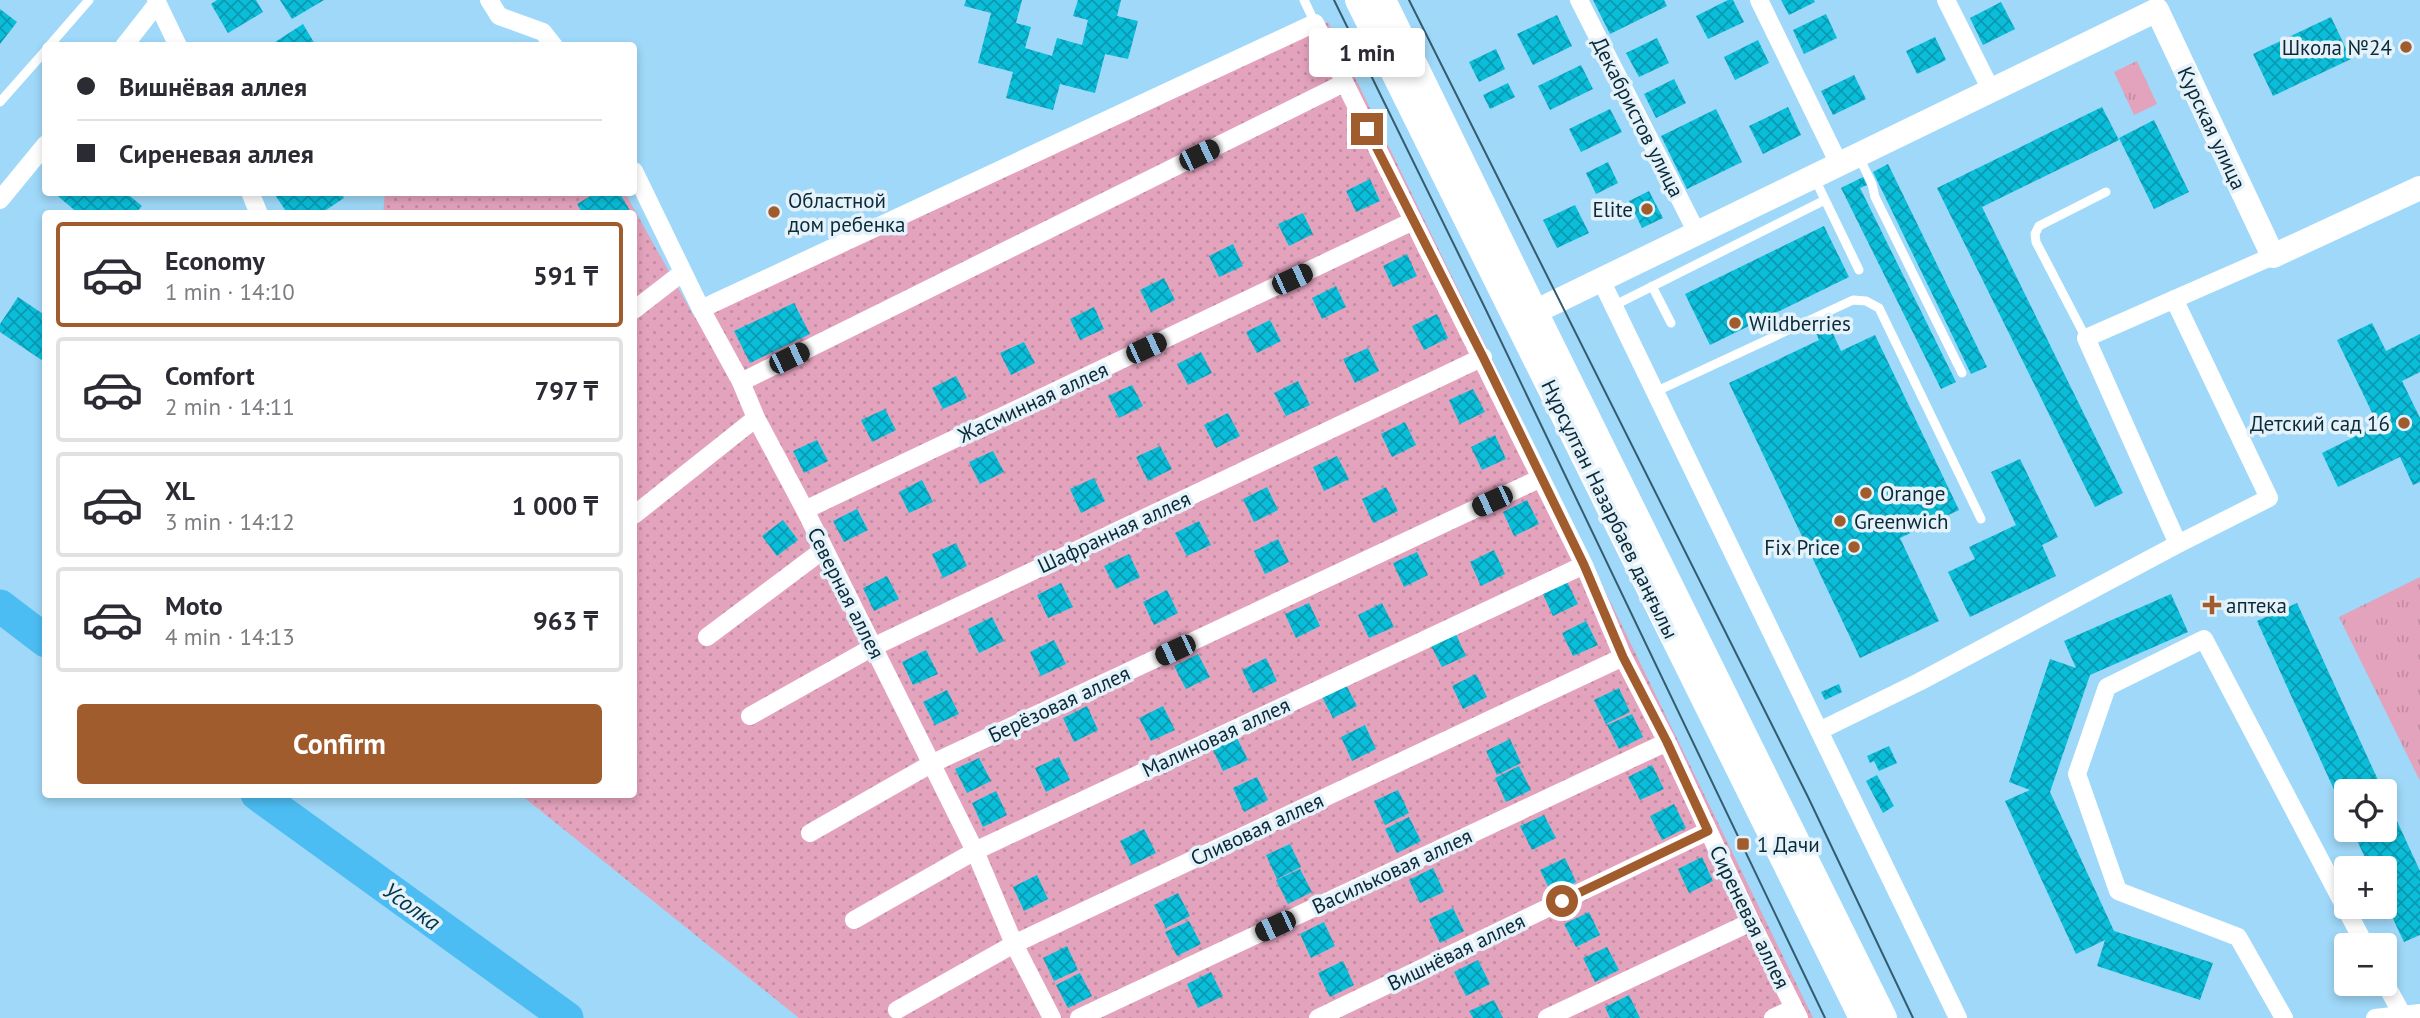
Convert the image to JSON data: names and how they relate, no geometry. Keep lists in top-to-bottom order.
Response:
{
  "streets": {
    "main road": ["Нұрсұлтан Назарбаев даңғылы"],
    "street": [
      "Декабристов улица",
      "Курская улица",
      "Жасминная аллея",
      "Шафранная аллея",
      "Северная аллея",
      "Берёзовая аллея",
      "Малиновая аллея",
      "Сливовая аллея",
      "Васильковая аллея",
      "Сиреневая аллея",
      "Вишнёвая аллея"
    ]
  },
  "crossings": [
    ["Жасминная аллея", "Северная аллея"],
    ["Жасминная аллея", "Сиреневая аллея"],
    ["Шафранная аллея", "Северная аллея"],
    ["Шафранная аллея", "Сиреневая аллея"],
    ["Северная аллея", "Берёзовая аллея"],
    ["Северная аллея", "Малиновая аллея"],
    ["Северная аллея", "Сливовая аллея"],
    ["Берёзовая аллея", "Сиреневая аллея"],
    ["Малиновая аллея", "Сиреневая аллея"],
    ["Сливовая аллея", "Сиреневая аллея"],
    ["Васильковая аллея", "Сиреневая аллея"],
    ["Сиреневая аллея", "Вишнёвая аллея"]
  ],
  "water": ["Усолка"],
  "places": {
    "other": [
      "Школа №24",
      "Elite",
      "Областной дом ребенка",
      "Wildberries",
      "Детский сад 16",
      "Orange",
      "Greenwich",
      "Fix Price"
    ],
    "health": ["аптека"],
    "transit": ["1 Дачи"]
  },
  "page": {
    "bubble": "1 min",
    "banner": ["Вишнёвая аллея", "Сиреневая аллея"],
    "list": [
      {
        "name": "Economy",
        "note": "1 min · 14:10",
        "value": "591 ₸"
      },
      {
        "name": "Comfort",
        "note": "2 min · 14:11",
        "value": "797 ₸"
      },
      {
        "name": "XL",
        "note": "3 min · 14:12",
        "value": "1 000 ₸"
      },
      {
        "name": "Moto",
        "note": "4 min · 14:13",
        "value": "963 ₸"
      }
    ],
    "buttons": "Confirm",
    "map_buttons": ["+", "−"]
  }
}
